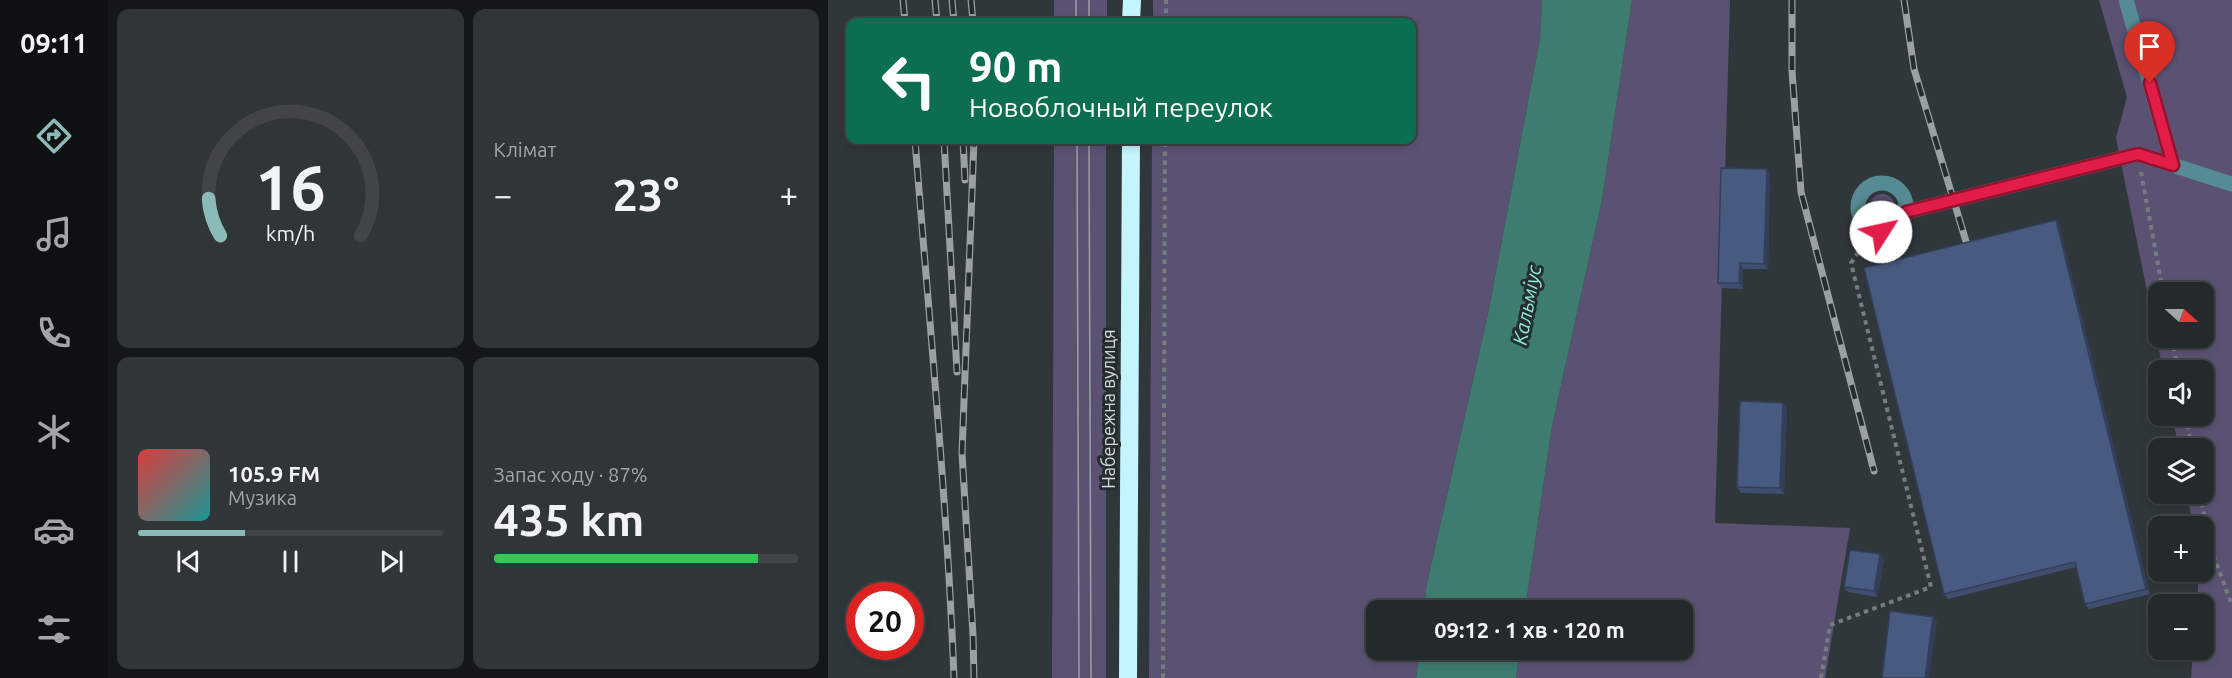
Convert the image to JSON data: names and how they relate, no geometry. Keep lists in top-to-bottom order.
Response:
{
  "streets": {
    "highway": ["Набережна вулиця"]
  },
  "water": ["Кальміус"],
  "north": "right",
  "page": {
    "tabs": "09:11",
    "tile": [
      "Клімат",
      ["Запас ходу · 87%", "435 km"]
    ],
    "turn": ["90 m", "Новоблочный переулок"],
    "heat": ["−", "23°", "+"],
    "map_buttons": ["+", "−"],
    "song": ["105.9 FM", "Музика"],
    "limit": "20",
    "trip": "09:12 · 1 хв · 120 m",
    "gauge": ["16", "km/h"]
  }
}
